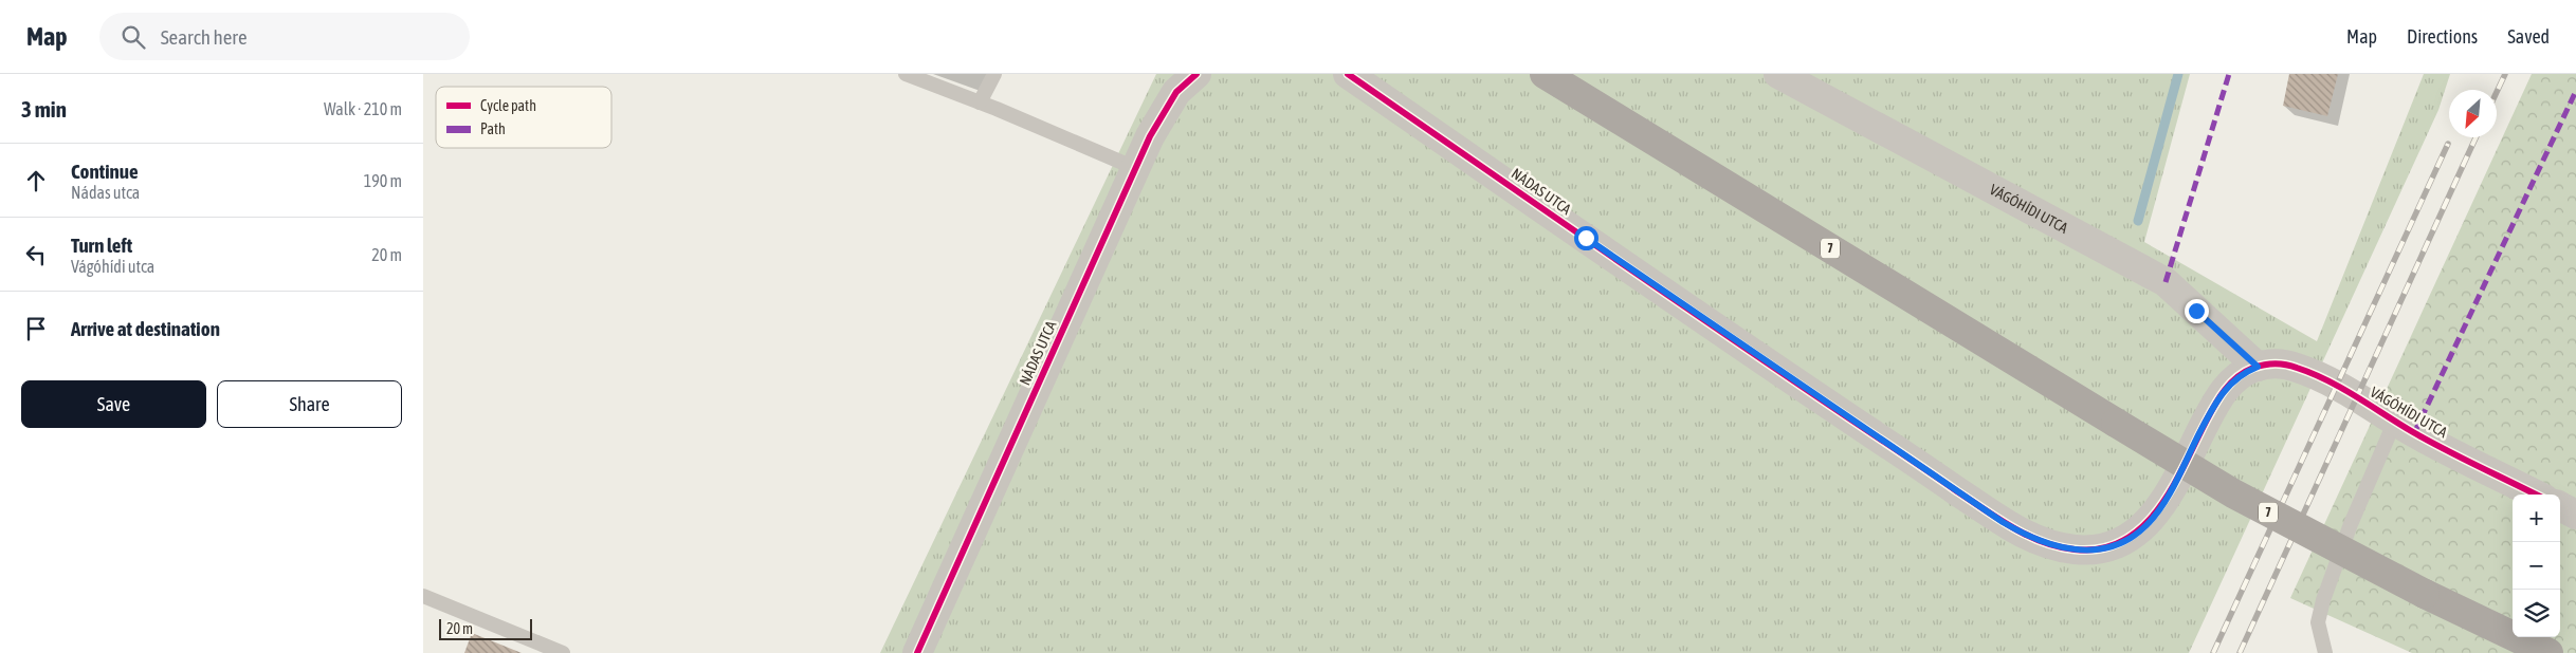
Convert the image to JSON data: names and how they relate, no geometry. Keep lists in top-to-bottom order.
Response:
{
  "streets": {
    "main road": ["7"],
    "street": ["NÁDAS UTCA", "VÁGÓHÍDI UTCA"]
  },
  "crossings": [
    ["NÁDAS UTCA", "VÁGÓHÍDI UTCA"]
  ],
  "legend": ["Cycle path", "Path"],
  "scale_bar": "20 m",
  "north": "bottom left",
  "page": {
    "header": "Map",
    "search": "Search here",
    "nav": ["Map", "Directions", "Saved"],
    "heading": ["3 min", "Walk · 210 m"],
    "list": [
      ["Continue", "Nádas utca", "190 m"],
      ["Turn left", "Vágóhídi utca", "20 m"],
      "Arrive at destination"
    ],
    "buttons": ["Save", "Share"],
    "map_buttons": ["+", "−"],
    "scale": "20 m"
  }
}
